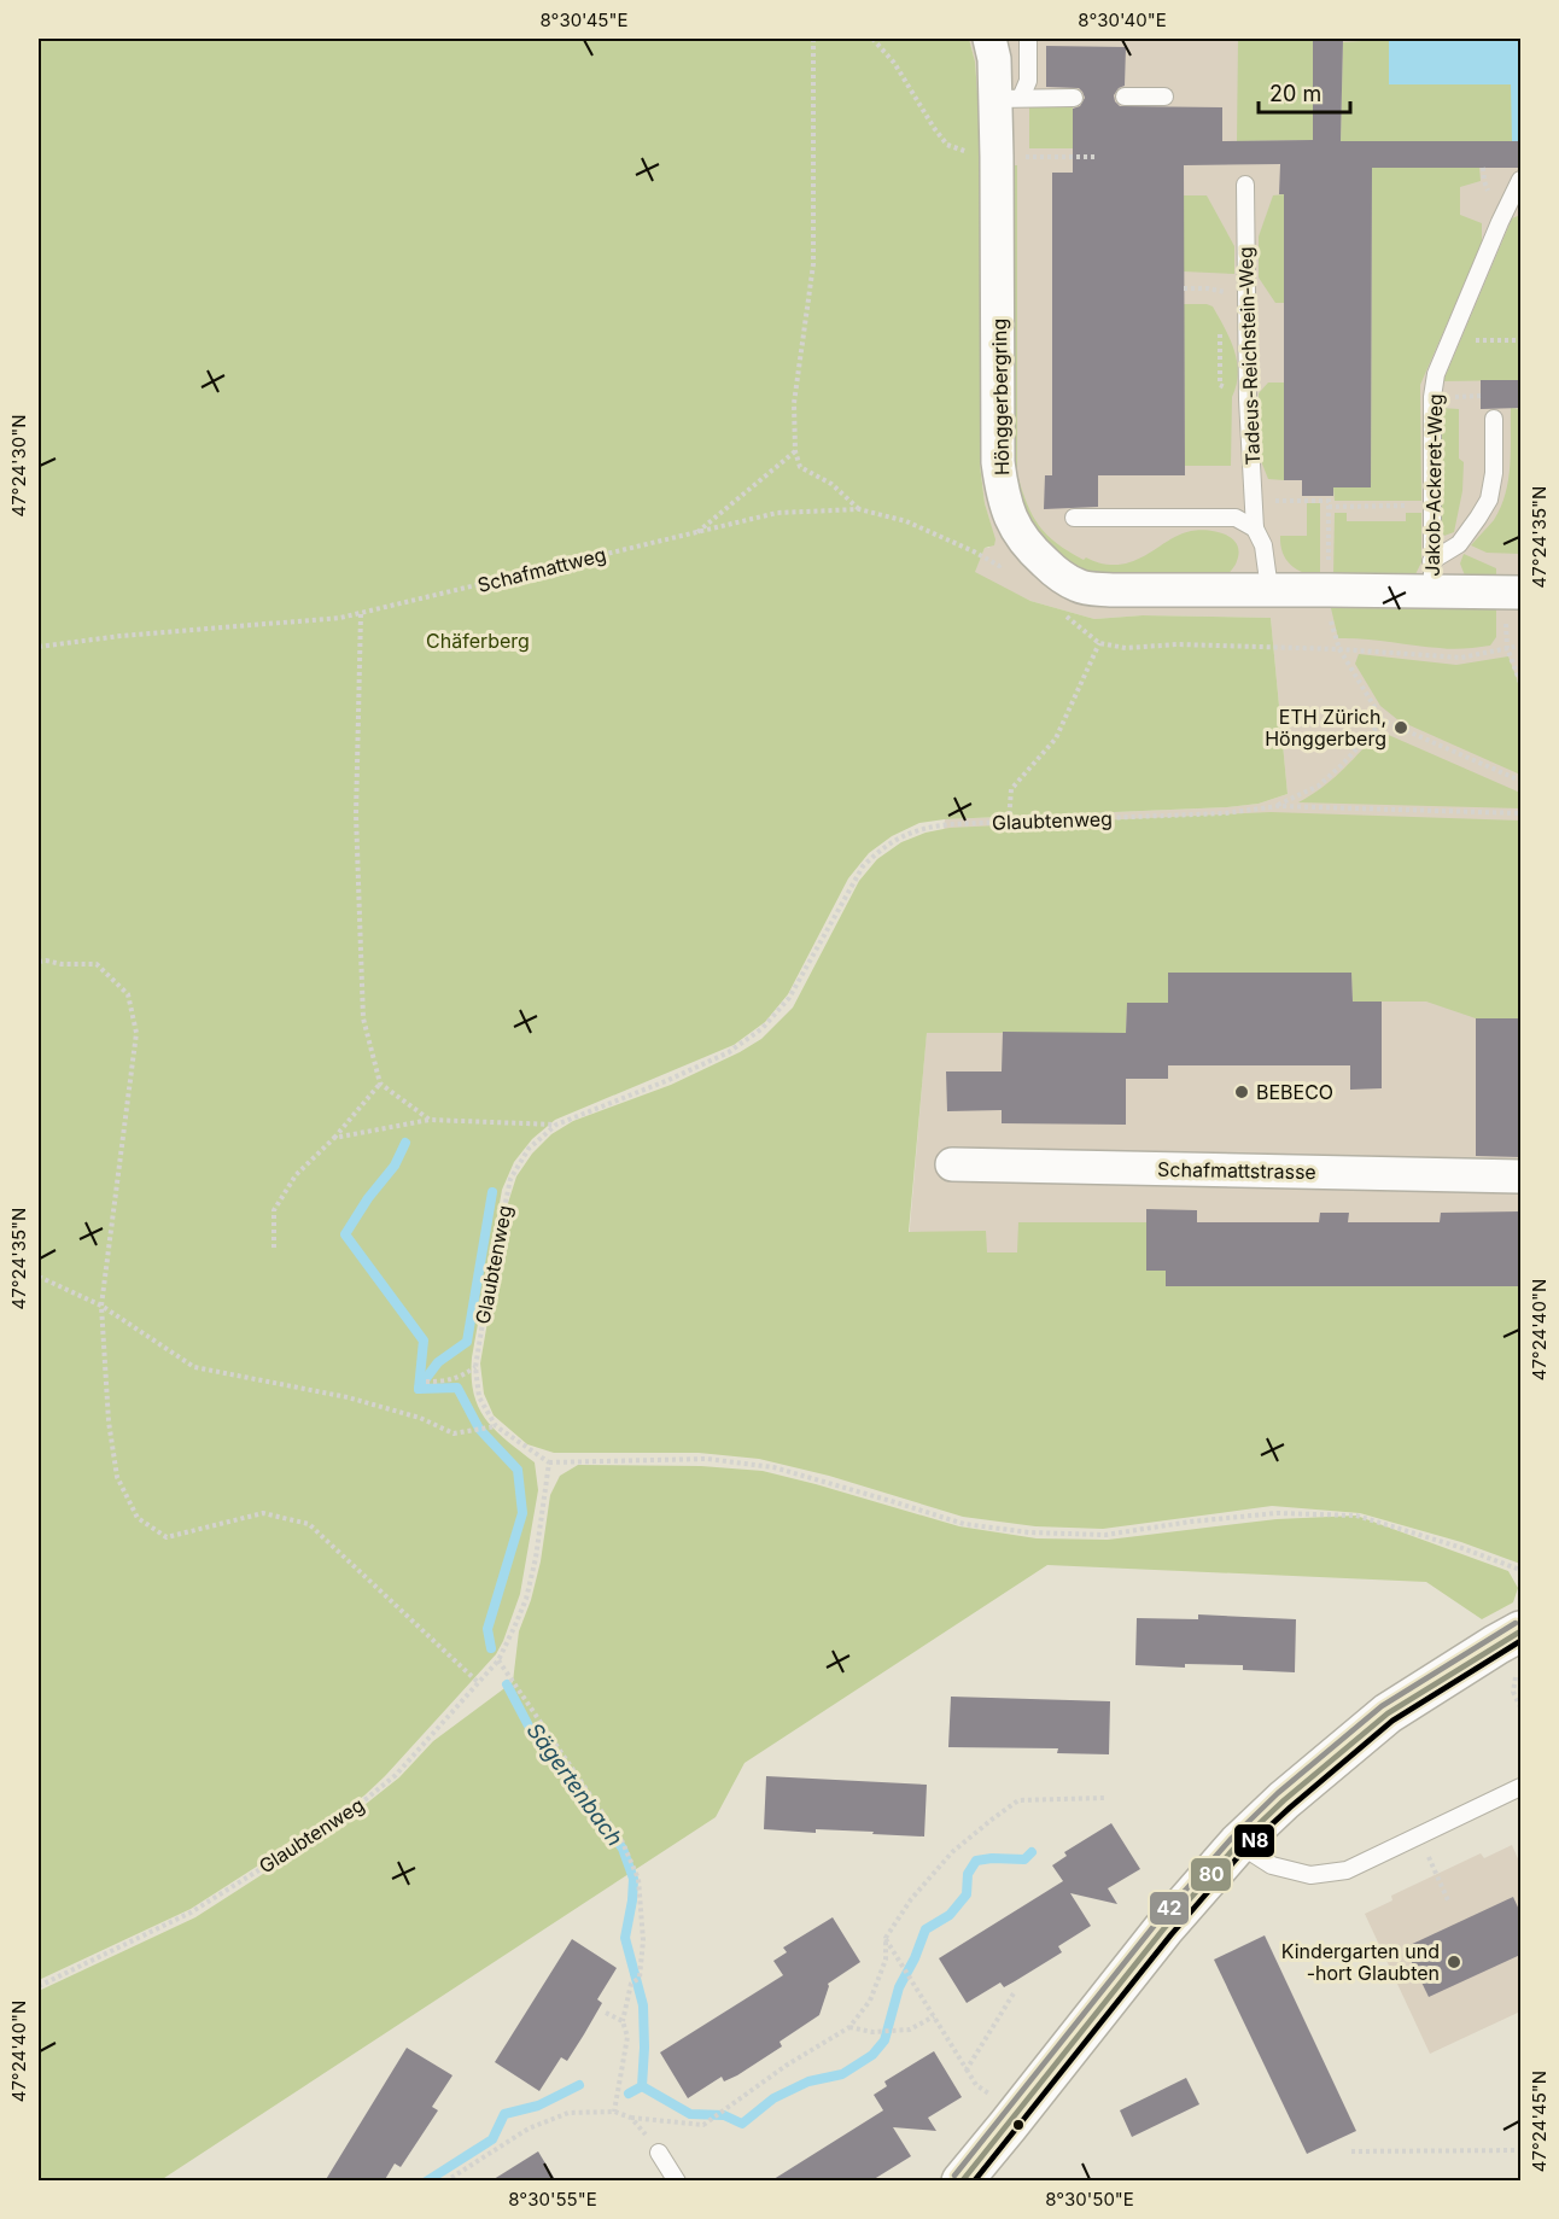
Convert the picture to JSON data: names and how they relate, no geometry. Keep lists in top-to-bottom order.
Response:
{
  "streets": {
    "street": ["Hönggerbergring", "Schafmattstrasse"],
    "lane": ["Tadeus-Reichstein-Weg", "Jakob-Ackeret-Weg"],
    "path": ["Schafmattweg", "Glaubtenweg"]
  },
  "crossings": [
    ["Tadeus-Reichstein-Weg", "Hönggerbergring"],
    ["Hönggerbergring", "Jakob-Ackeret-Weg"],
    ["Hönggerbergring", "Schafmattweg"]
  ],
  "water": ["Sägertenbach"],
  "parks": ["Chäferberg"],
  "places": ["ETH Zürich, Hönggerberg", "BEBECO", "Kindergarten und -hort Glaubten"],
  "lines": ["transit line 42", "transit line 80", "transit line N8"],
  "scale_bar": "20 m",
  "coordinates": [
    "8°30'45\"E",
    "8°30'40\"E",
    "47°24'30\"N",
    "47°24'35\"N",
    "47°24'40\"N",
    "47°24'45\"N",
    "8°30'55\"E",
    "8°30'50\"E"
  ]
}
